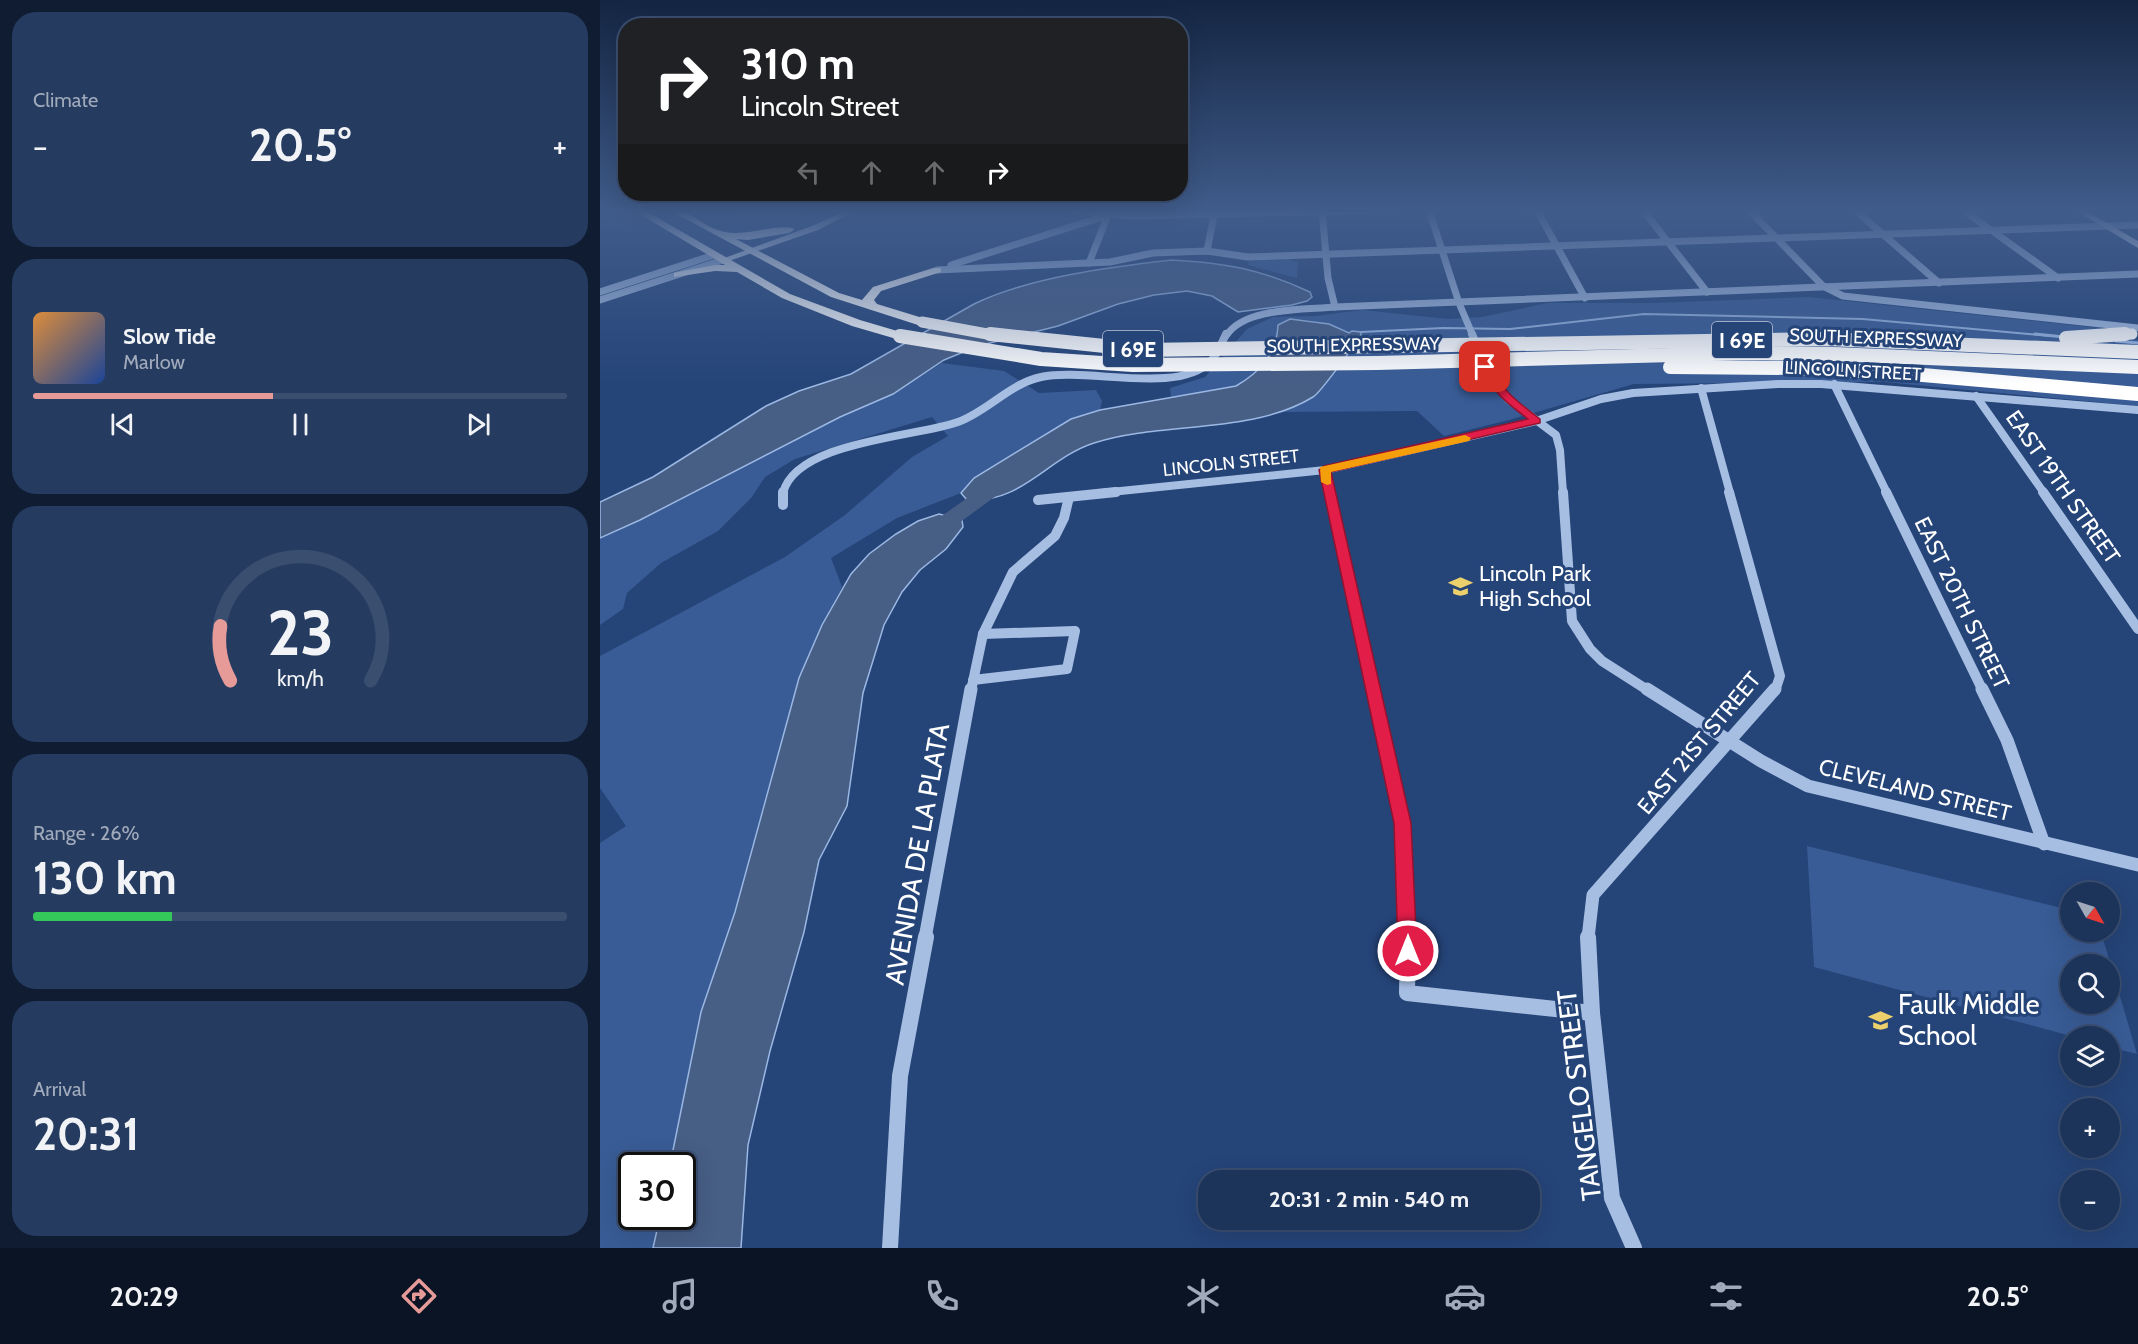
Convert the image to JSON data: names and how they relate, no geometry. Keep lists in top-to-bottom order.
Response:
{
  "streets": {
    "highway": ["SOUTH EXPRESSWAY", "I 69E"],
    "street": [
      "LINCOLN STREET",
      "EAST 19TH STREET",
      "EAST 20TH STREET",
      "EAST 21ST STREET",
      "CLEVELAND STREET",
      "AVENIDA DE LA PLATA",
      "TANGELO STREET"
    ]
  },
  "crossings": [
    ["LINCOLN STREET", "EAST 19TH STREET"],
    ["LINCOLN STREET", "EAST 20TH STREET"],
    ["LINCOLN STREET", "EAST 21ST STREET"],
    ["LINCOLN STREET", "CLEVELAND STREET"],
    ["LINCOLN STREET", "AVENIDA DE LA PLATA"],
    ["EAST 20TH STREET", "CLEVELAND STREET"],
    ["EAST 21ST STREET", "CLEVELAND STREET"],
    ["EAST 21ST STREET", "TANGELO STREET"]
  ],
  "places": {
    "school or university": ["Lincoln Park High School", "Faulk Middle School"]
  },
  "north": "bottom right",
  "page": {
    "tile": [
      "Climate",
      ["Range · 26%", "130 km"],
      ["Arrival", "20:31"]
    ],
    "turn": ["310 m", "Lincoln Street"],
    "heat": ["−", "20.5°", "+"],
    "song": ["Slow Tide", "Marlow"],
    "map_buttons": ["+", "−"],
    "limit": "30",
    "trip": "20:31 · 2 min · 540 m",
    "tabs": ["20:29", "20.5°"],
    "gauge": ["23", "km/h"]
  }
}
